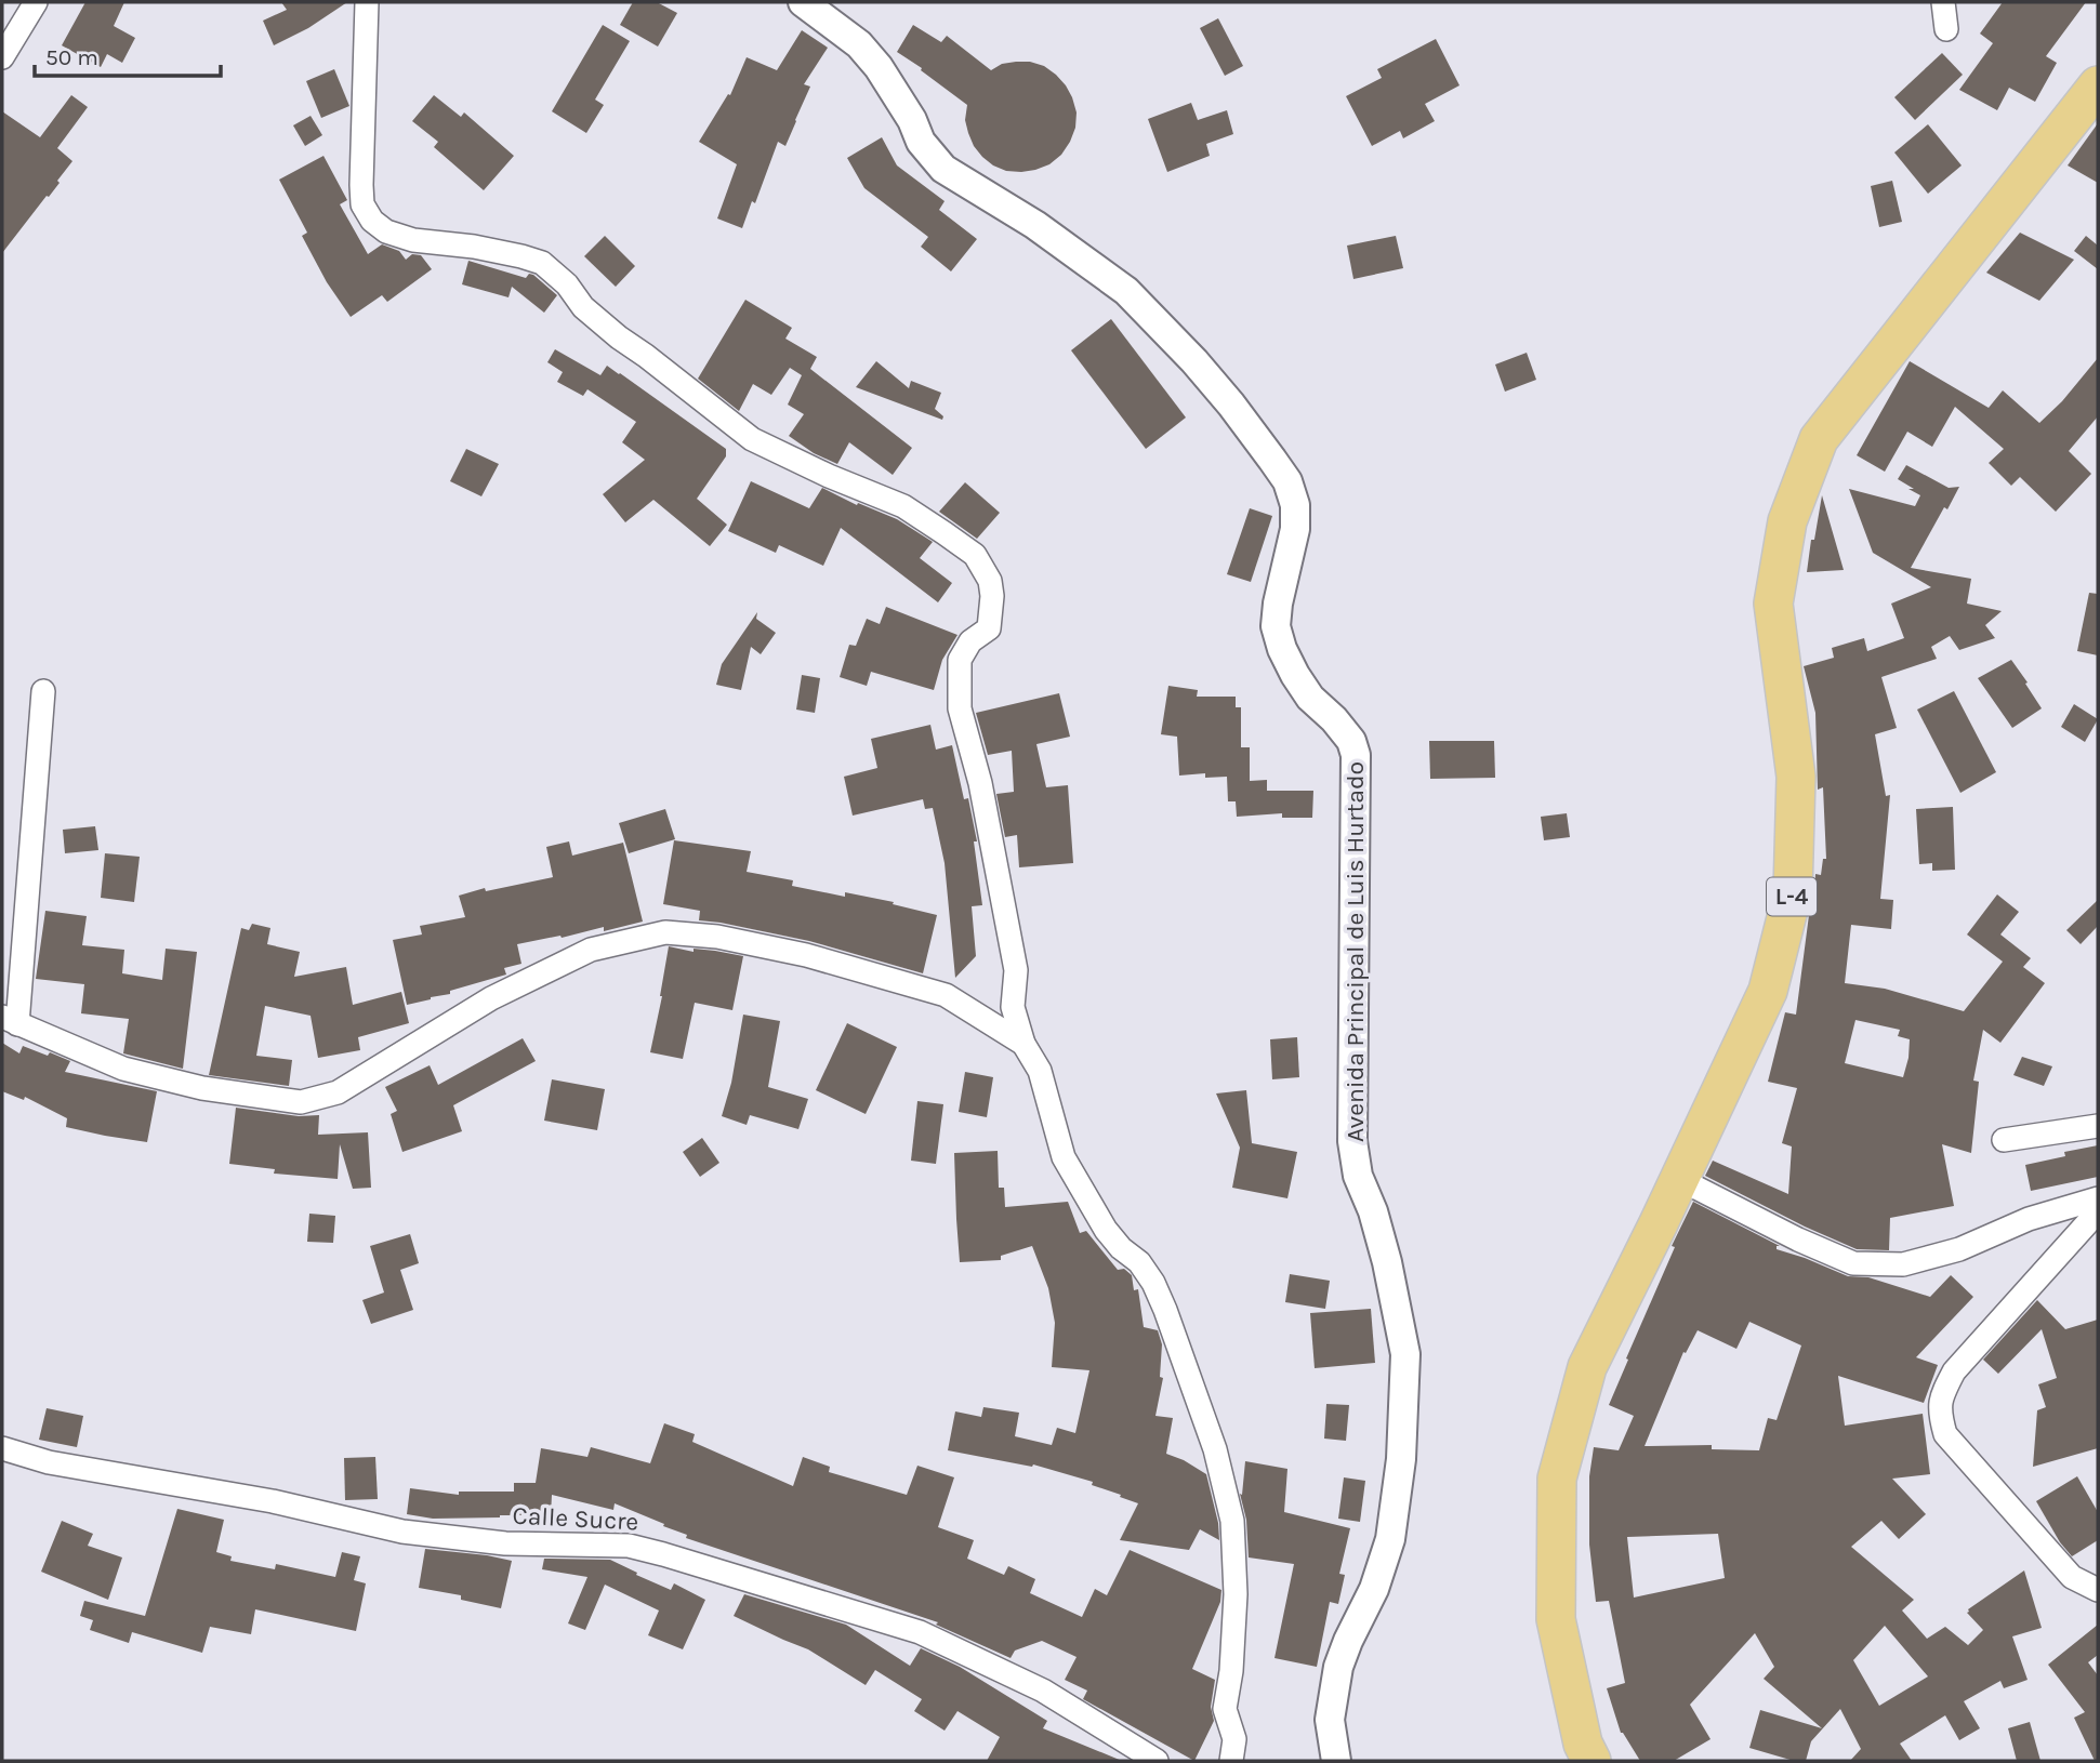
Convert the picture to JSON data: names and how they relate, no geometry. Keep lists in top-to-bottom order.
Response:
{
  "streets": {
    "main road": ["L-4"],
    "street": ["Avenida Principal de Luis Hurtado", "Calle Sucre"]
  },
  "scale_bar": "50 m"
}
